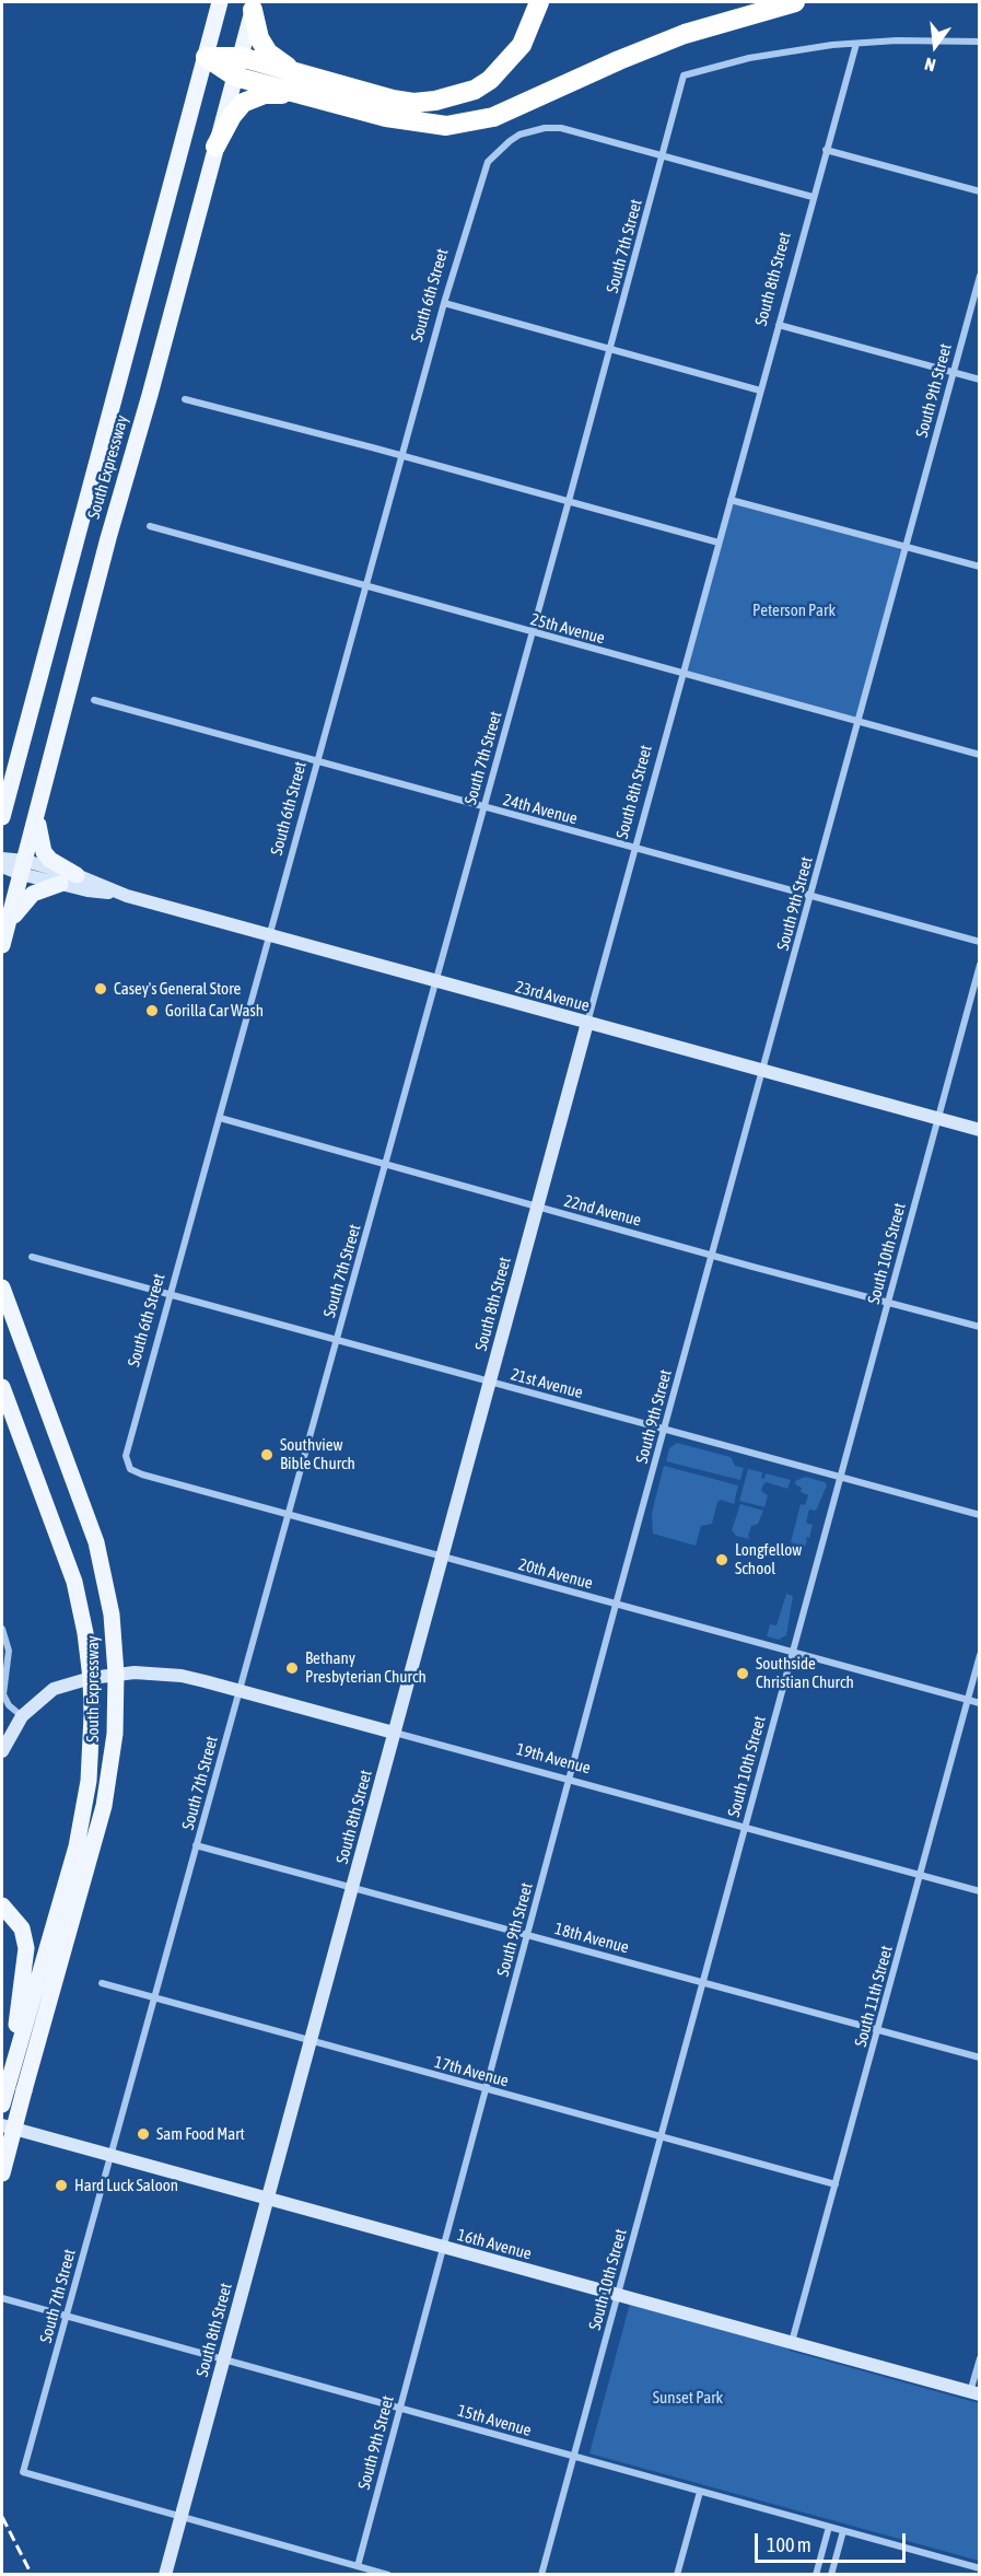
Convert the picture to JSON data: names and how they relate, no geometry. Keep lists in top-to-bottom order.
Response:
{
  "streets": {
    "main road": ["South Expressway"],
    "street": [
      "South 7th Street",
      "South 8th Street",
      "South 6th Street",
      "South 9th Street",
      "25th Avenue",
      "24th Avenue",
      "23rd Avenue",
      "22nd Avenue",
      "South 10th Street",
      "21st Avenue",
      "20th Avenue",
      "19th Avenue",
      "18th Avenue",
      "South 11th Street",
      "17th Avenue",
      "16th Avenue",
      "15th Avenue"
    ]
  },
  "crossings": [
    ["South 7th Street", "South 8th Street"],
    ["South 7th Street", "South 6th Street"],
    ["South 7th Street", "25th Avenue"],
    ["South 7th Street", "24th Avenue"],
    ["South 7th Street", "23rd Avenue"],
    ["South 7th Street", "22nd Avenue"],
    ["South 7th Street", "21st Avenue"],
    ["South 7th Street", "20th Avenue"],
    ["South 7th Street", "19th Avenue"],
    ["South 7th Street", "18th Avenue"],
    ["South 7th Street", "17th Avenue"],
    ["South 7th Street", "16th Avenue"],
    ["South 7th Street", "15th Avenue"],
    ["South 8th Street", "25th Avenue"],
    ["South 8th Street", "24th Avenue"],
    ["South 8th Street", "23rd Avenue"],
    ["South 8th Street", "22nd Avenue"],
    ["South 8th Street", "21st Avenue"],
    ["South 8th Street", "20th Avenue"],
    ["South 8th Street", "19th Avenue"],
    ["South 8th Street", "18th Avenue"],
    ["South 8th Street", "17th Avenue"],
    ["South 8th Street", "16th Avenue"],
    ["South 8th Street", "15th Avenue"],
    ["South 6th Street", "25th Avenue"],
    ["South 6th Street", "24th Avenue"],
    ["South 6th Street", "23rd Avenue"],
    ["South 6th Street", "22nd Avenue"],
    ["South 6th Street", "21st Avenue"],
    ["South 6th Street", "20th Avenue"],
    ["South 9th Street", "25th Avenue"],
    ["South 9th Street", "24th Avenue"],
    ["South 9th Street", "23rd Avenue"],
    ["South 9th Street", "22nd Avenue"],
    ["South 9th Street", "21st Avenue"],
    ["South 9th Street", "20th Avenue"],
    ["South 9th Street", "19th Avenue"],
    ["South 9th Street", "18th Avenue"],
    ["South 9th Street", "17th Avenue"],
    ["South 9th Street", "16th Avenue"],
    ["South 9th Street", "15th Avenue"],
    ["South Expressway", "23rd Avenue"],
    ["South Expressway", "19th Avenue"],
    ["23rd Avenue", "South 10th Street"],
    ["22nd Avenue", "South 10th Street"],
    ["South 10th Street", "21st Avenue"],
    ["South 10th Street", "20th Avenue"],
    ["South 10th Street", "19th Avenue"],
    ["South 10th Street", "18th Avenue"],
    ["South 10th Street", "17th Avenue"],
    ["South 10th Street", "16th Avenue"],
    ["South 10th Street", "15th Avenue"],
    ["20th Avenue", "South 11th Street"],
    ["19th Avenue", "South 11th Street"],
    ["18th Avenue", "South 11th Street"],
    ["South 11th Street", "17th Avenue"],
    ["South 11th Street", "16th Avenue"]
  ],
  "parks": ["Peterson Park", "Sunset Park"],
  "places": [
    "Casey's General Store",
    "Gorilla Car Wash",
    "Southview Bible Church",
    "Longfellow School",
    "Bethany Presbyterian Church",
    "Southside Christian Church",
    "Sam Food Mart",
    "Hard Luck Saloon"
  ],
  "scale_bar": "100 m",
  "north": "bottom"
}
